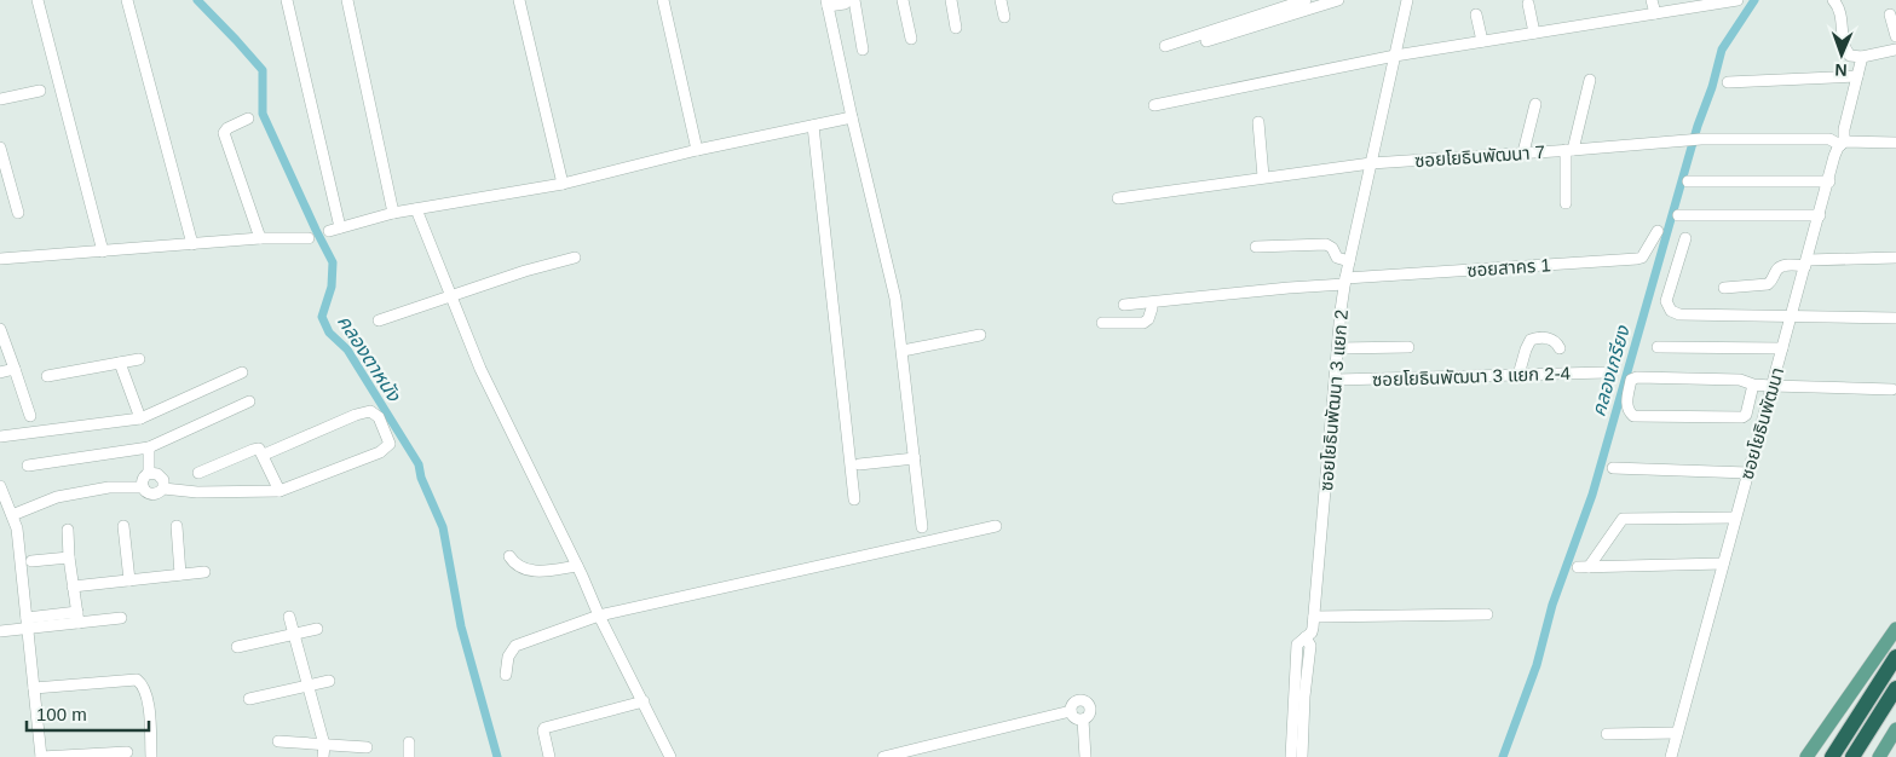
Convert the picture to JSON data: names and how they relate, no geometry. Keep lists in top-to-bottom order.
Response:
{
  "streets": {
    "street": [
      "ซอยโยธินพัฒนา 7",
      "ซอยสาคร 1",
      "ซอยโยธินพัฒนา 3 แยก 2-4",
      "ซอยโยธินพัฒนา 3 แยก 2",
      "ซอยโยธินพัฒนา"
    ]
  },
  "crossings": [
    ["ซอยโยธินพัฒนา 7", "ซอยโยธินพัฒนา 3 แยก 2"],
    ["ซอยโยธินพัฒนา 7", "ซอยโยธินพัฒนา"],
    ["ซอยสาคร 1", "ซอยโยธินพัฒนา 3 แยก 2"],
    ["ซอยโยธินพัฒนา 3 แยก 2-4", "ซอยโยธินพัฒนา 3 แยก 2"]
  ],
  "water": ["คลองตาหนัง", "คลองเกรียง"],
  "scale_bar": "100 m",
  "north": "bottom"
}
